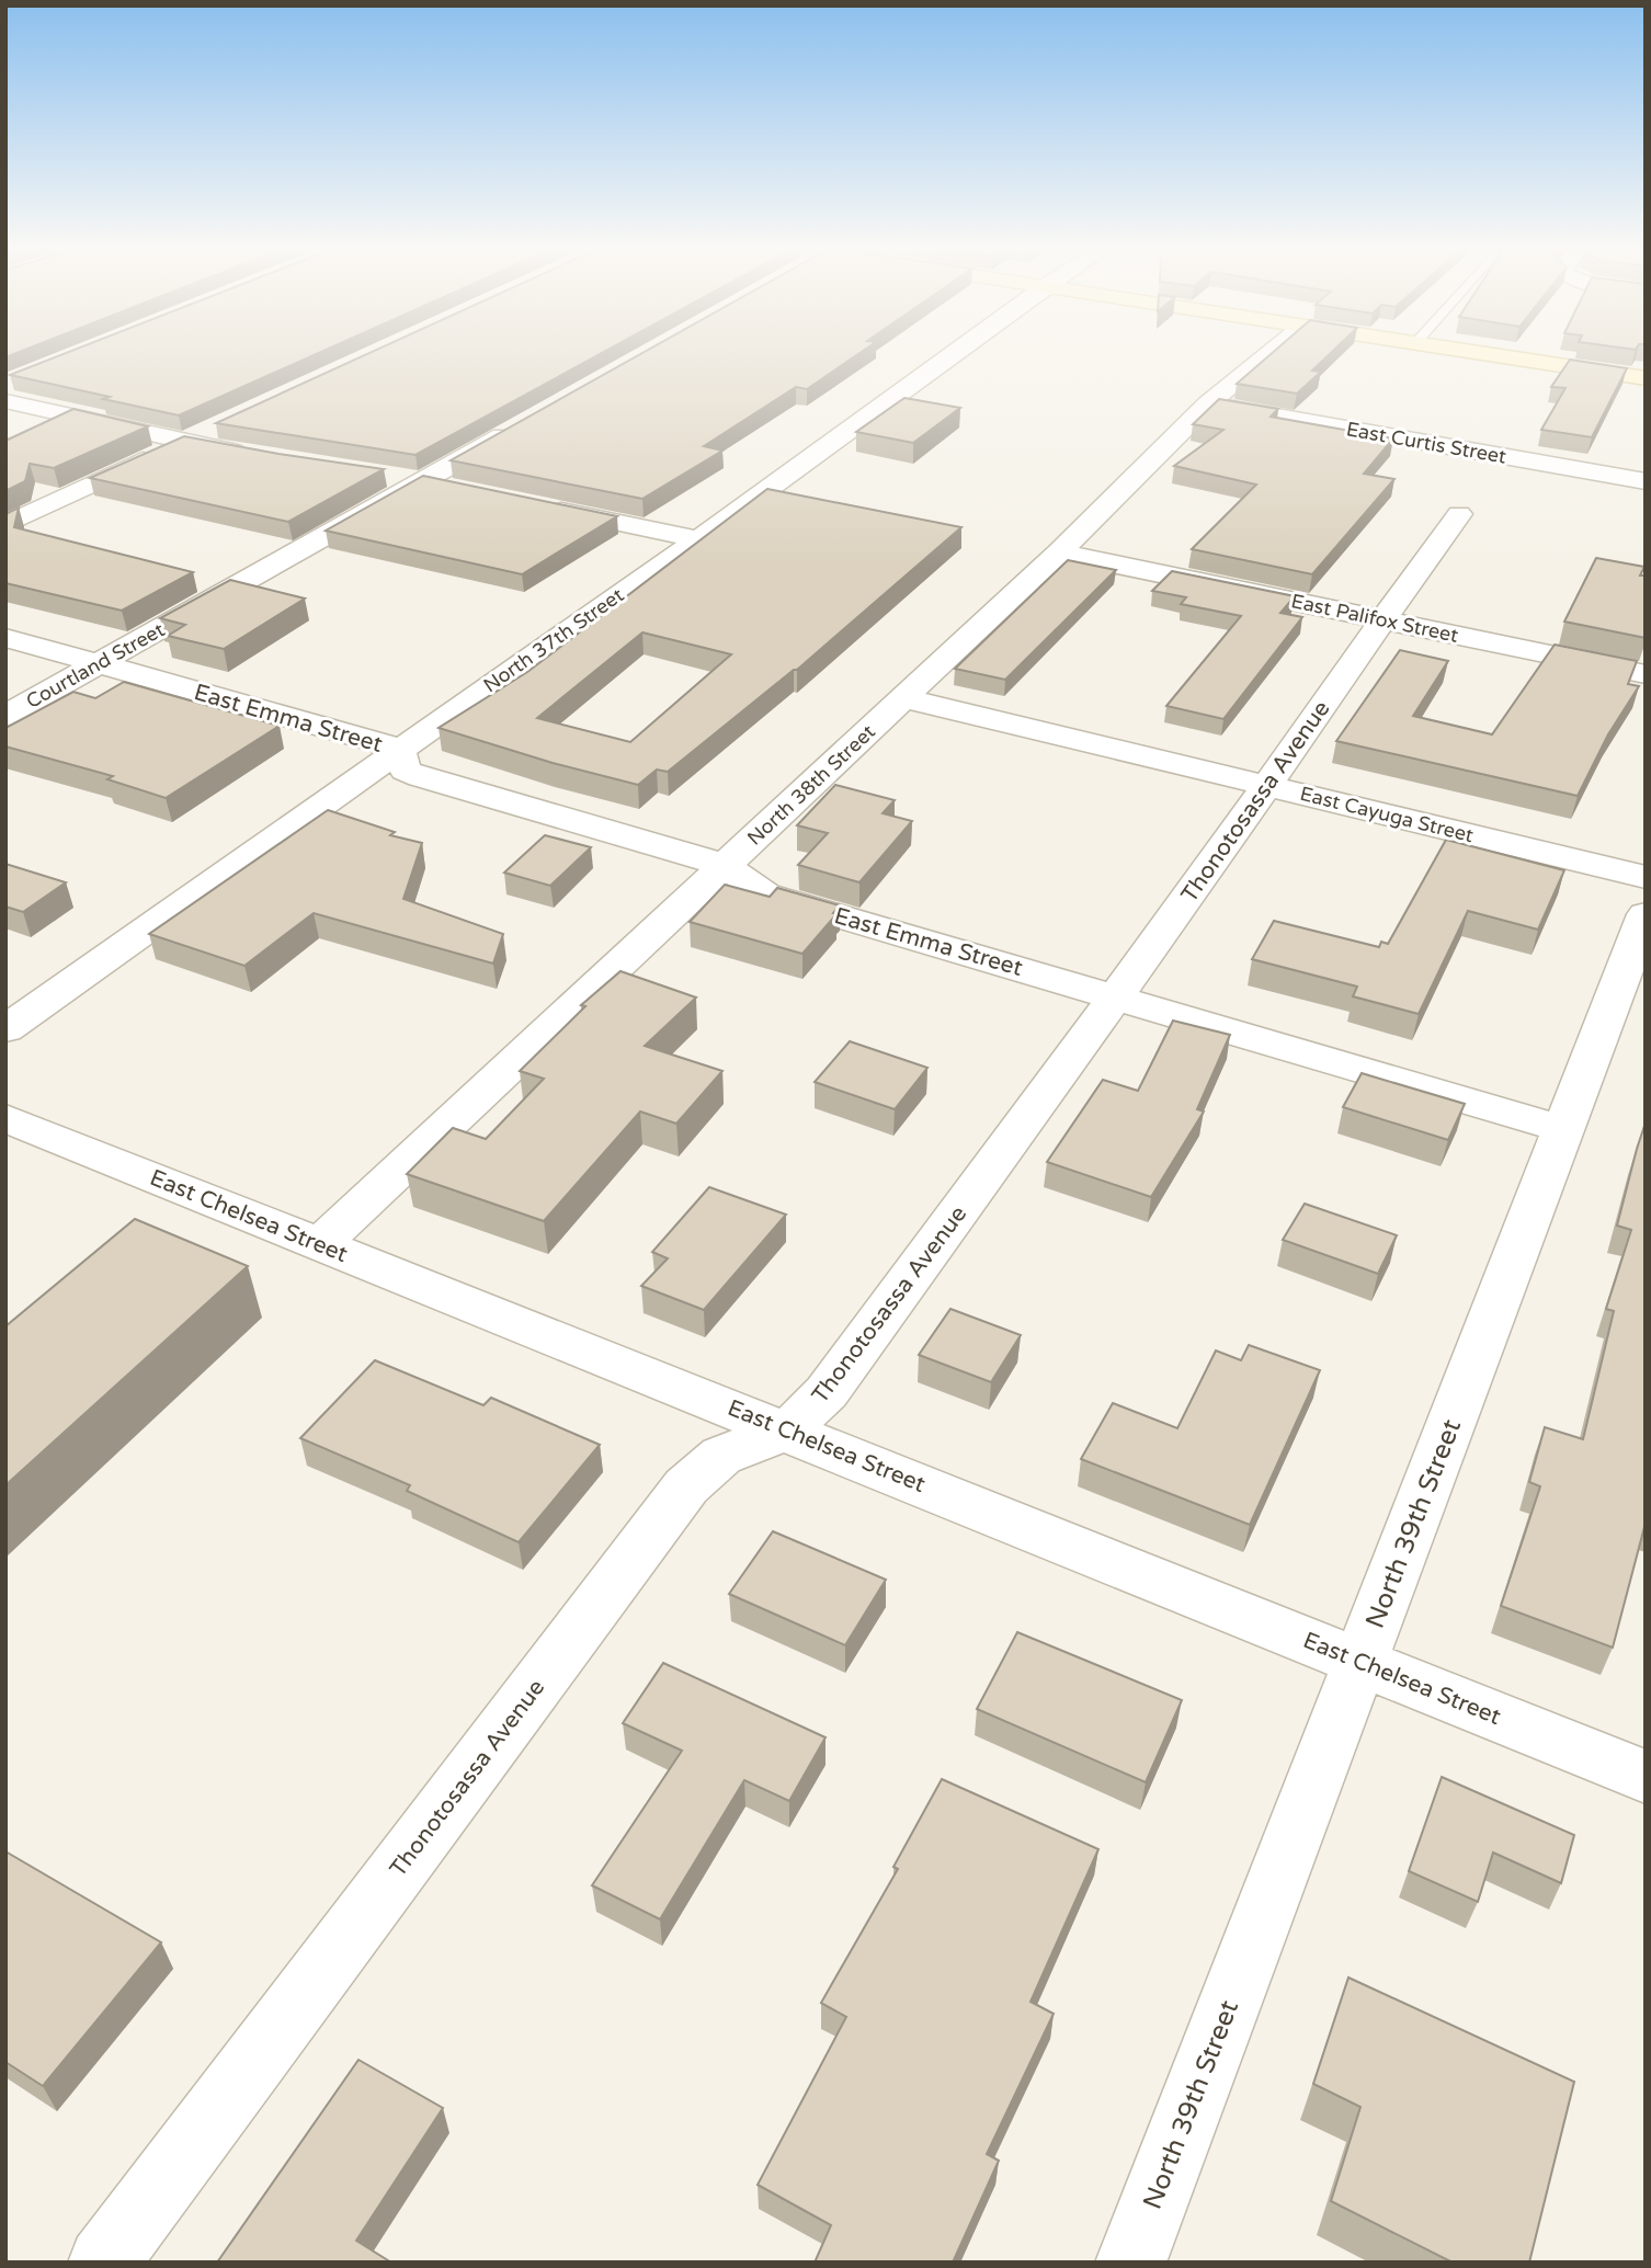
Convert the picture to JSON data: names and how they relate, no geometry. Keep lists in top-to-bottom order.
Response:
{
  "streets": {
    "street": [
      "East Curtis Street",
      "East Palifox Street",
      "North 37th Street",
      "Courtland Street",
      "East Emma Street",
      "North 38th Street",
      "Thonotosassa Avenue",
      "East Cayuga Street",
      "East Chelsea Street",
      "North 39th Street"
    ]
  },
  "crossings": [
    ["East Curtis Street", "North 38th Street"],
    ["East Palifox Street", "North 38th Street"],
    ["East Palifox Street", "Thonotosassa Avenue"],
    ["North 37th Street", "East Emma Street"],
    ["Courtland Street", "East Emma Street"],
    ["East Emma Street", "North 38th Street"],
    ["East Emma Street", "Thonotosassa Avenue"],
    ["East Emma Street", "North 39th Street"],
    ["North 38th Street", "East Cayuga Street"],
    ["North 38th Street", "East Chelsea Street"],
    ["Thonotosassa Avenue", "East Cayuga Street"],
    ["Thonotosassa Avenue", "East Chelsea Street"],
    ["East Chelsea Street", "North 39th Street"]
  ]
}
